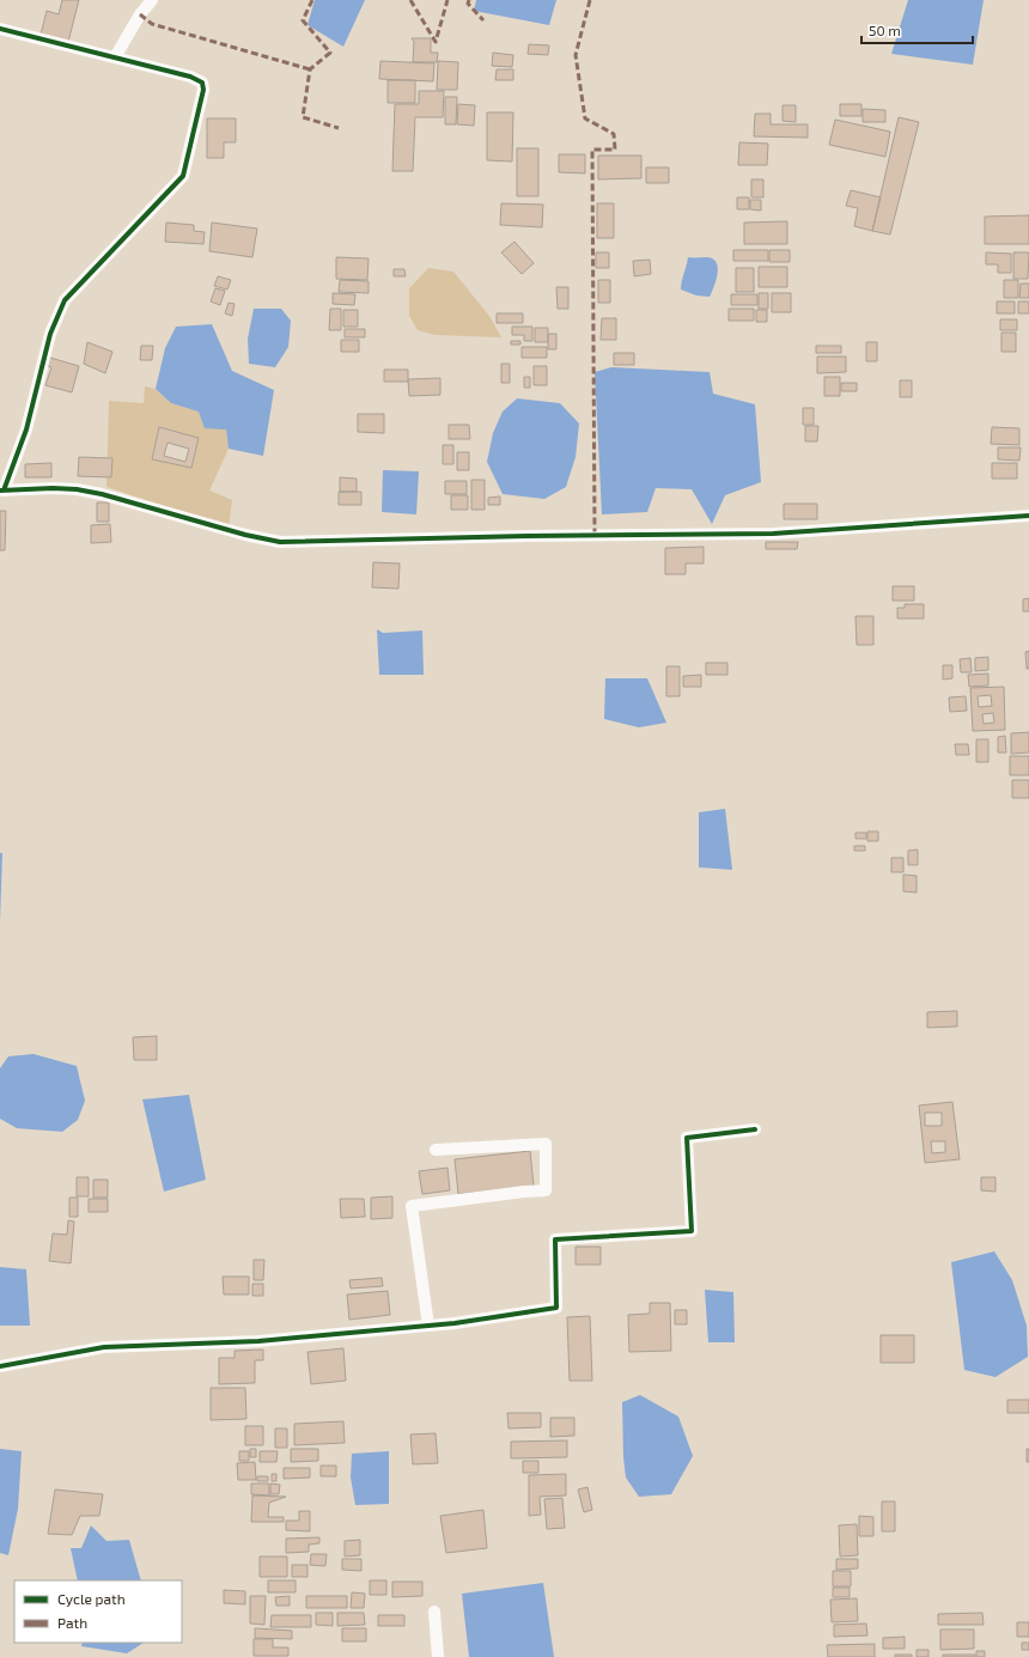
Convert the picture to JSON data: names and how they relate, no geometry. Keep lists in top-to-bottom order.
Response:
{
  "legend": ["Cycle path", "Path"],
  "scale_bar": "50 m"
}
